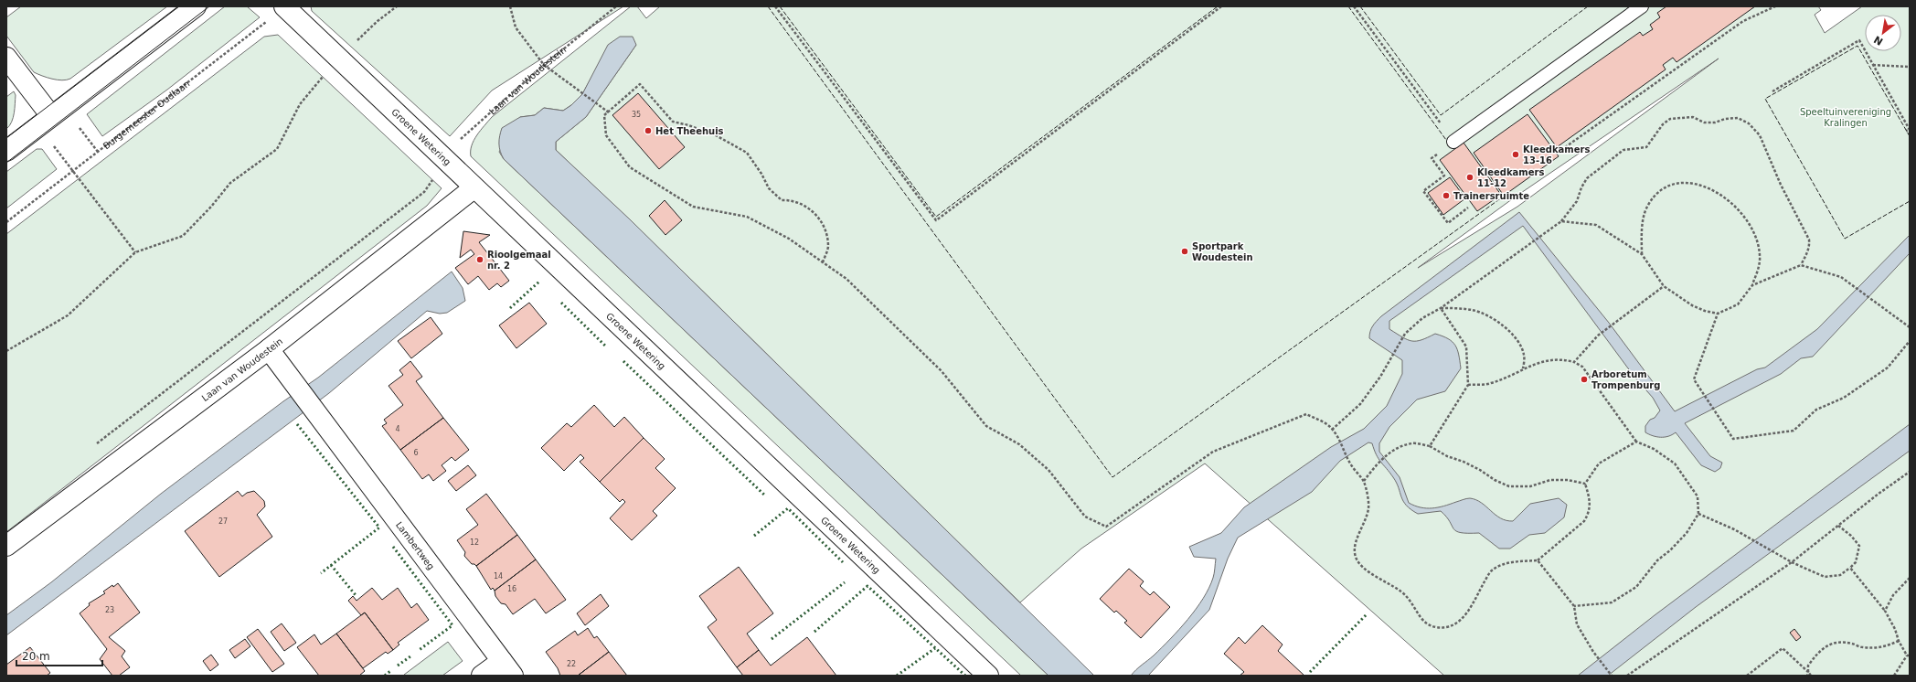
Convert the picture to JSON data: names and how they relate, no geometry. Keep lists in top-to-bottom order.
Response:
{
  "streets": {
    "street": ["Laan van Woudestein", "Groene Wetering", "Lambertweg"],
    "path": ["Burgemeester Oudlaan"]
  },
  "crossings": [
    ["Laan van Woudestein", "Groene Wetering"],
    ["Laan van Woudestein", "Lambertweg"],
    ["Burgemeester Oudlaan", "Groene Wetering"]
  ],
  "parks": ["Speeltuinvereniging Kralingen"],
  "places": [
    "Het Theehuis",
    "Kleedkamers 13-16",
    "Kleedkamers 11-12",
    "Trainersruimte",
    "Sportpark Woudestein",
    "Rioolgemaal nr. 2",
    "Arboretum Trompenburg"
  ],
  "house_numbers": [
    "35",
    "4",
    "6",
    "27",
    "12",
    "14",
    "16",
    "23",
    "22"
  ],
  "scale_bar": "20 m",
  "north": "bottom left"
}
